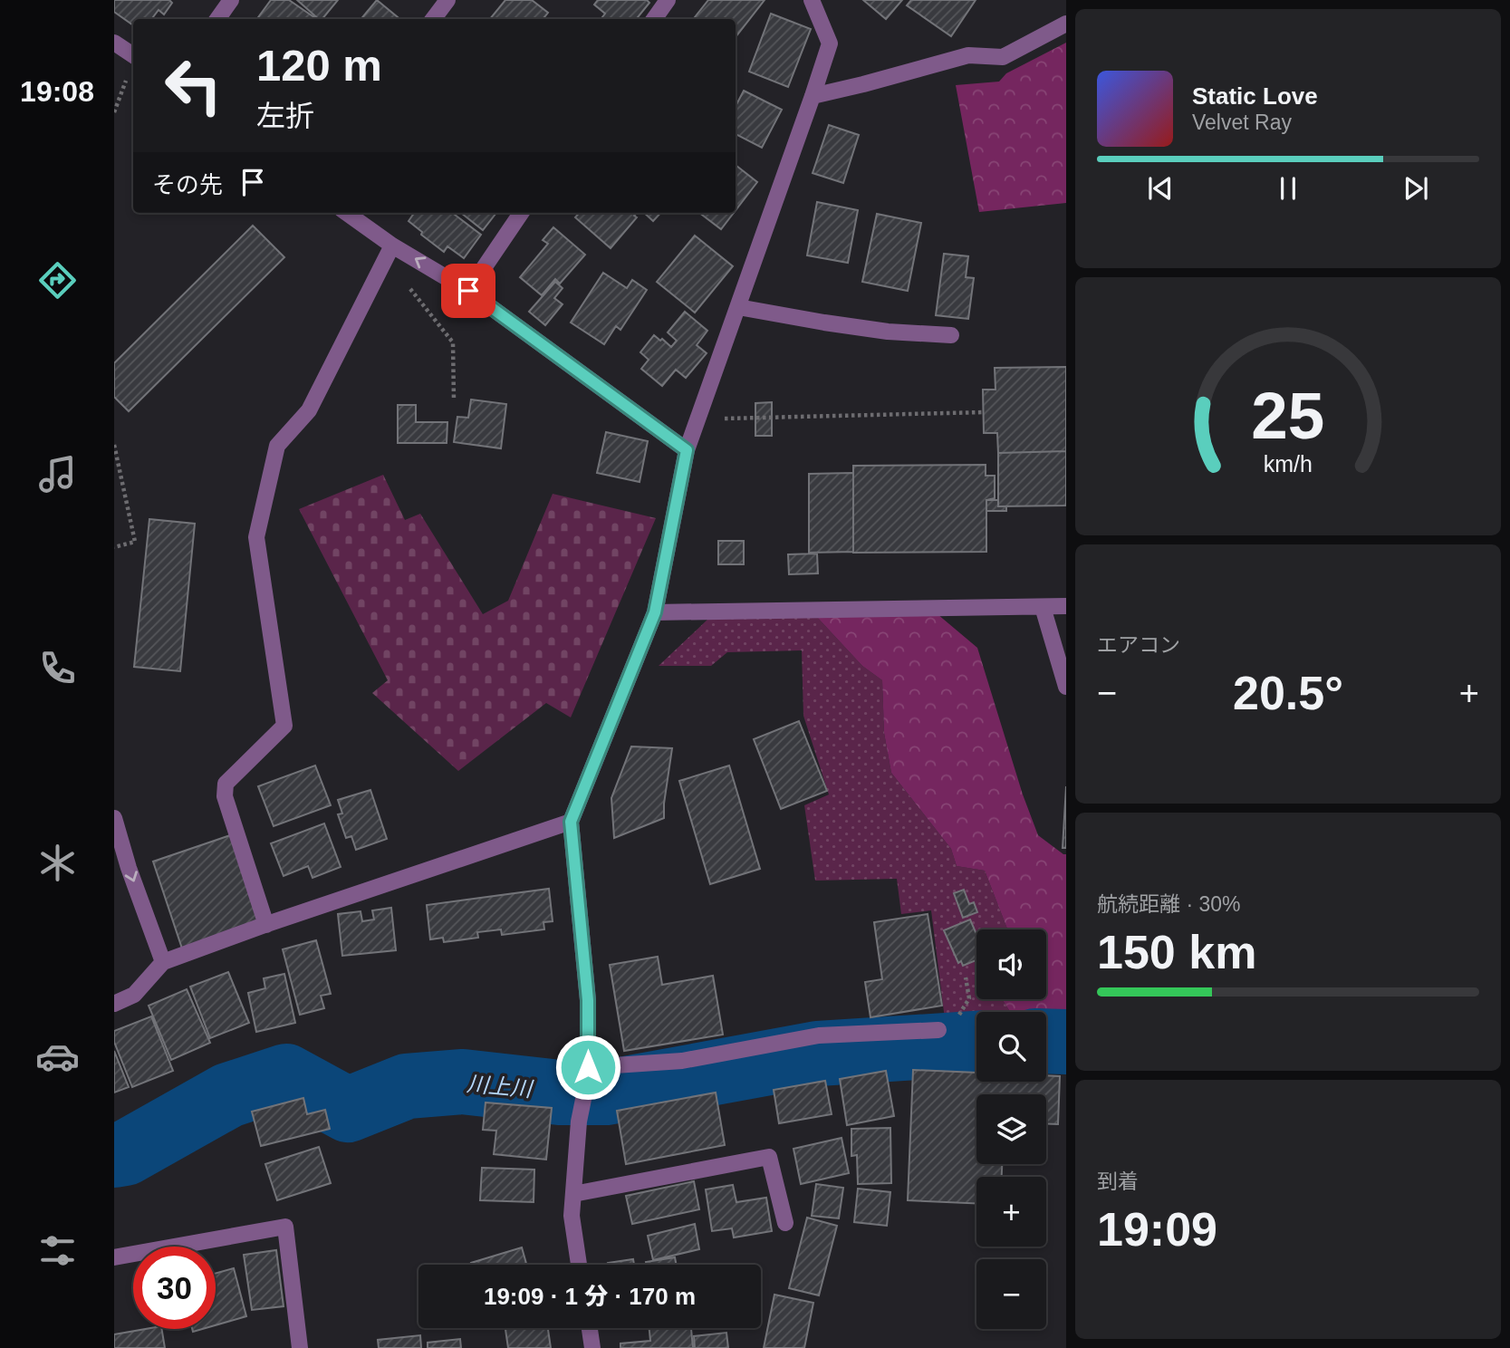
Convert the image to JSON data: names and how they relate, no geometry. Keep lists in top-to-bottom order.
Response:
{
  "water": ["川上川"],
  "page": {
    "tabs": "19:08",
    "turn": ["120 m", "左折"],
    "song": ["Static Love", "Velvet Ray"],
    "then": "その先",
    "tile": [
      "エアコン",
      ["航続距離 · 30%", "150 km"],
      ["到着", "19:09"]
    ],
    "heat": ["−", "20.5°", "+"],
    "map_buttons": ["+", "−"],
    "limit": "30",
    "trip": "19:09 · 1 分 · 170 m",
    "gauge": ["25", "km/h"]
  }
}
